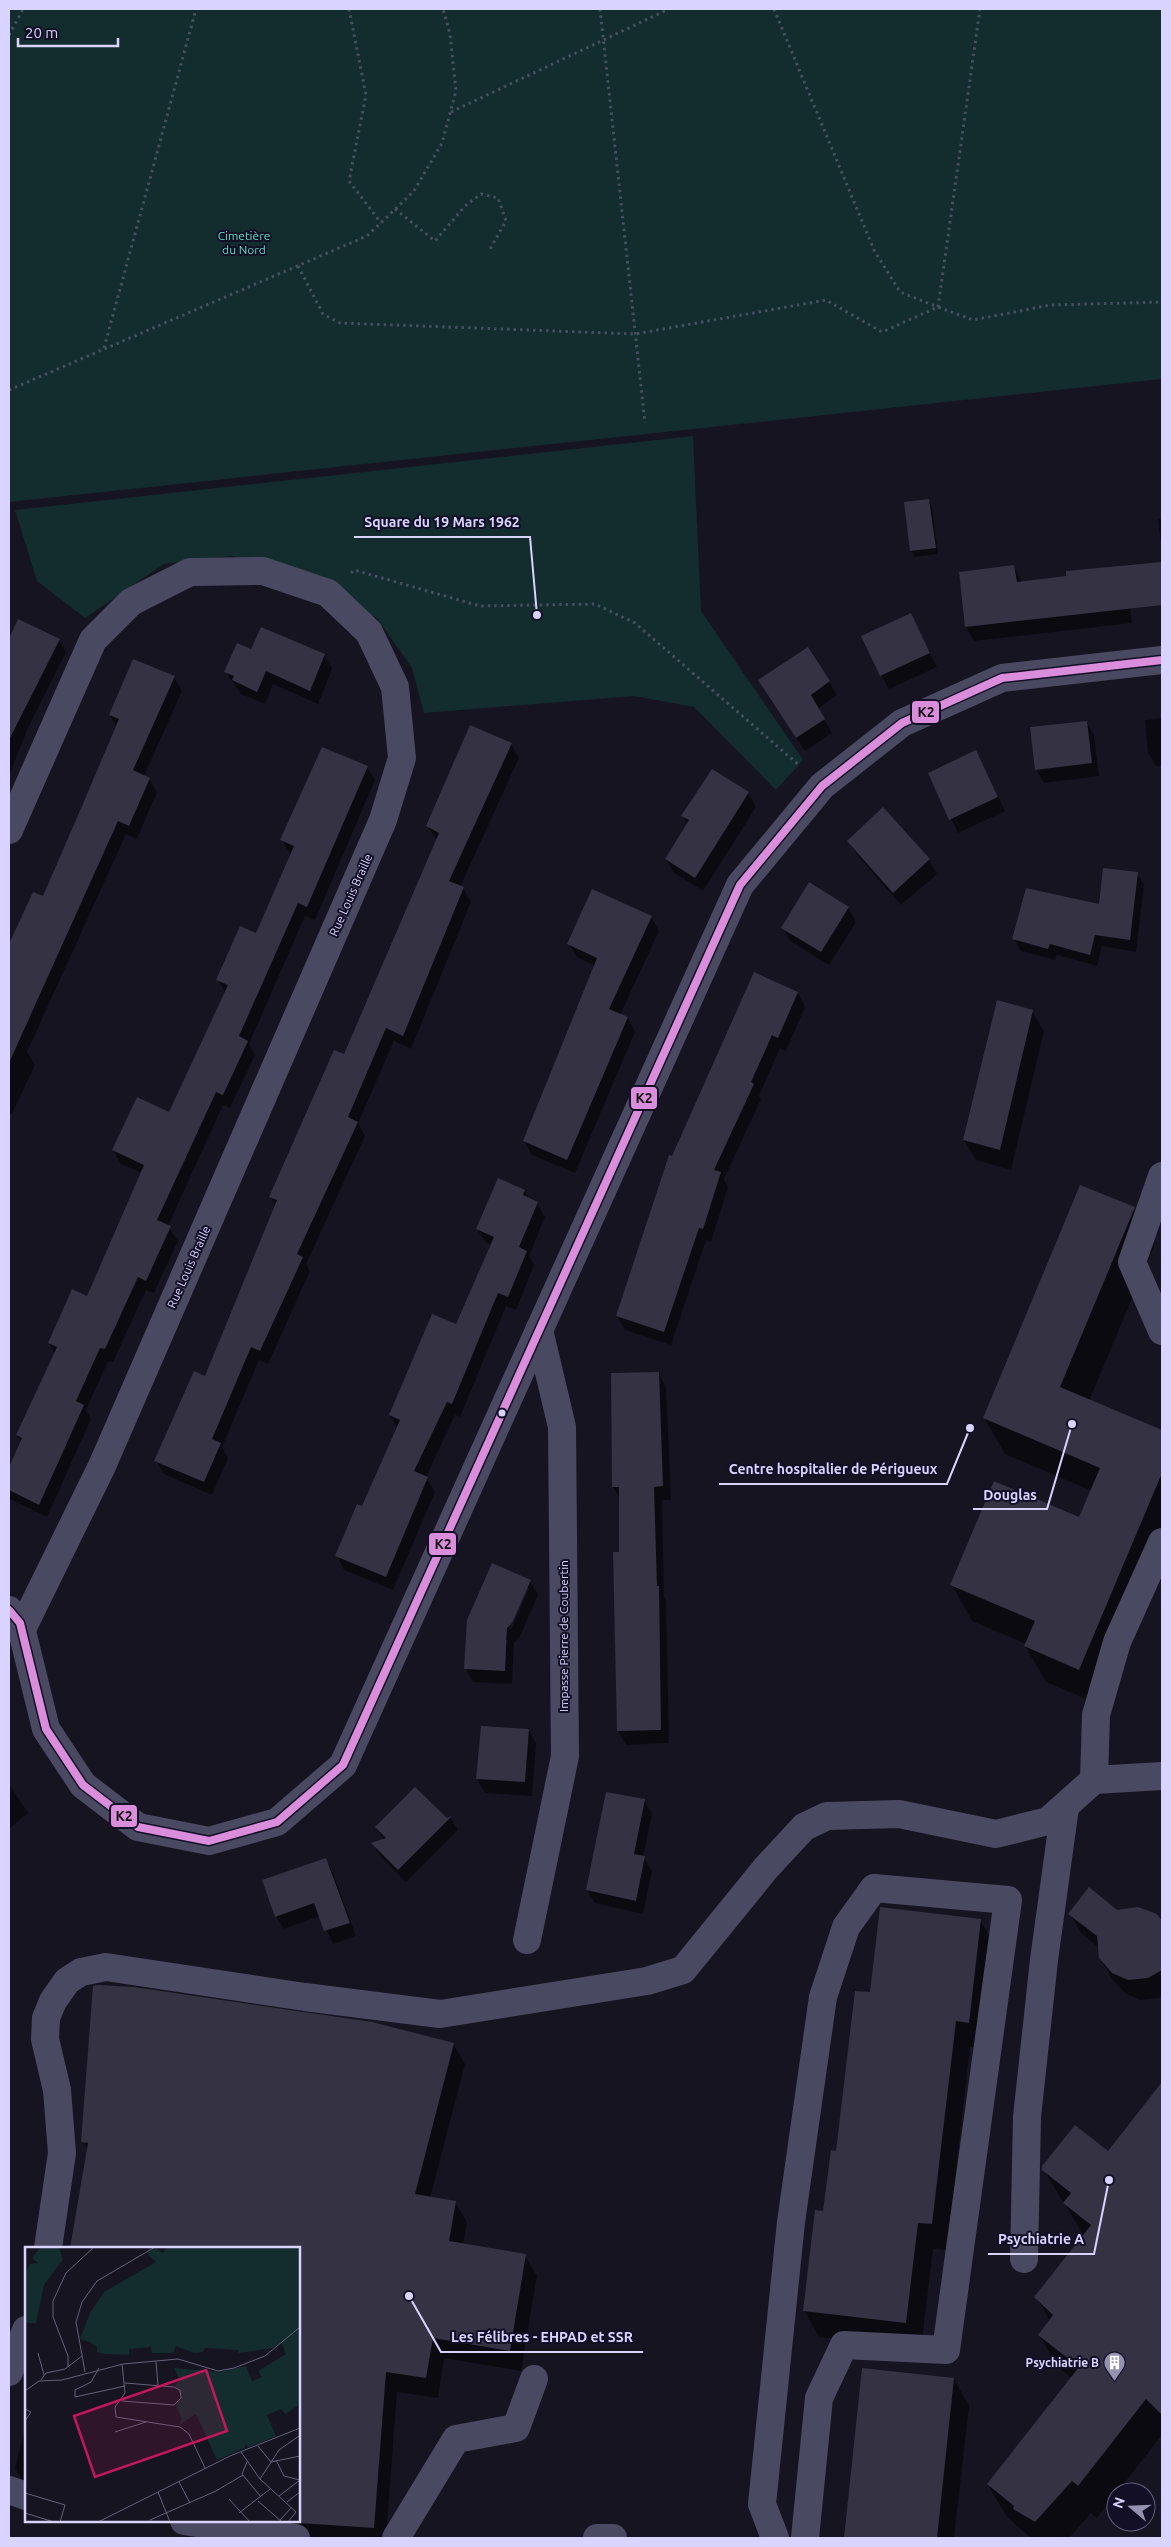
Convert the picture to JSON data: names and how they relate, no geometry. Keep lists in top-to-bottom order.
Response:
{
  "streets": {
    "street": ["Rue Louis Braille", "Impasse Pierre de Coubertin"]
  },
  "parks": ["Cimetière du Nord"],
  "places": {
    "other": [
      "Square du 19 Mars 1962",
      "Douglas",
      "Centre hospitalier de Périgueux",
      "Psychiatrie A",
      "Les Félibres - EHPAD et SSR"
    ],
    "building": ["Psychiatrie B"]
  },
  "lines": ["transit line K2"],
  "scale_bar": "20 m",
  "north": "left"
}
